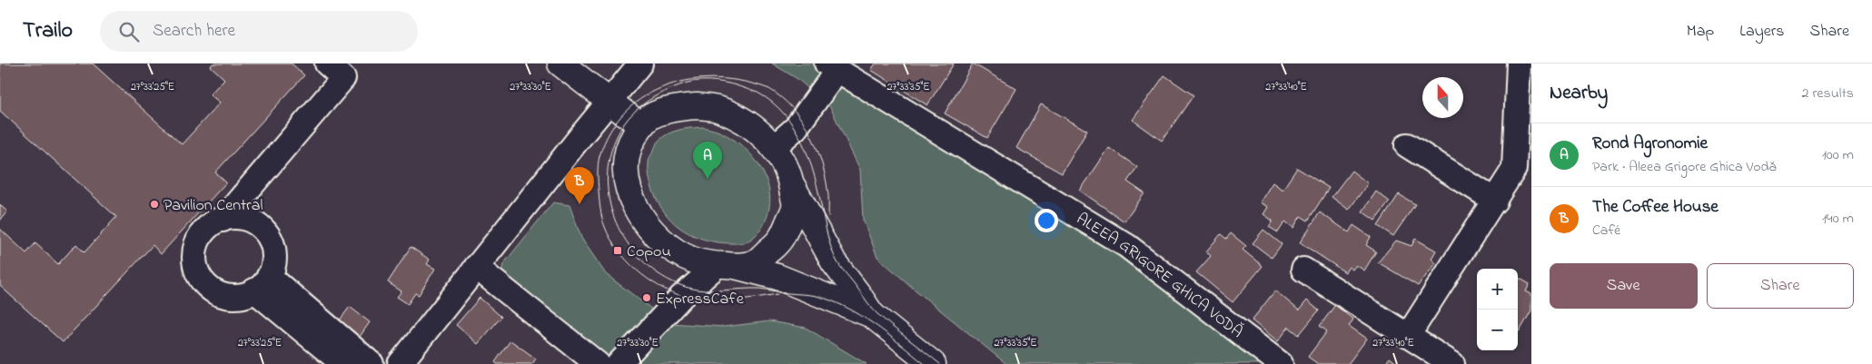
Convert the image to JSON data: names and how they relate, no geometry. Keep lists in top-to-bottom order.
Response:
{
  "streets": {
    "street": ["ALEEA GRIGORE GHICA VODĂ"]
  },
  "places": {
    "other": ["Pavilion Central", "ExpressCafe"],
    "transit": ["Copou"]
  },
  "north": "top",
  "page": {
    "header": "Trailo",
    "search": "Search here",
    "nav": ["Map", "Layers", "Share"],
    "heading": ["Nearby", "2 results"],
    "list": [
      {
        "mark": "A",
        "name": "Rond Agronomie",
        "note": "Park · Aleea Grigore Ghica Vodă",
        "value": "100 m"
      },
      {
        "mark": "B",
        "name": "The Coffee House",
        "note": "Café",
        "value": "140 m"
      }
    ],
    "pins": ["A", "B"],
    "buttons": ["Save", "Share"],
    "map_buttons": ["+", "−"]
  },
  "coordinates": [
    "27°33'40\"E",
    "27°33'25\"E",
    "27°33'30\"E",
    "27°33'35\"E"
  ]
}
